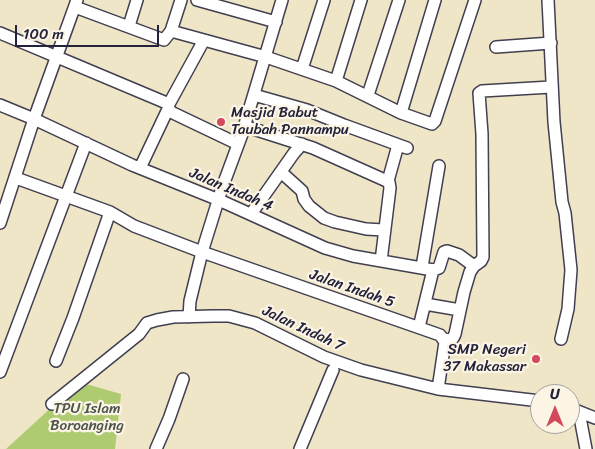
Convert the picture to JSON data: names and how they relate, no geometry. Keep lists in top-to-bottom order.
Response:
{
  "streets": {
    "street": ["Jalan Indah 4", "Jalan Indah 5", "Jalan Indah 7"]
  },
  "parks": ["TPU Islam Boroanging"],
  "places": ["Masjid Babut Taubah Pannampu", "SMP Negeri 37 Makassar"],
  "scale_bar": "100 m",
  "north": "top"
}
